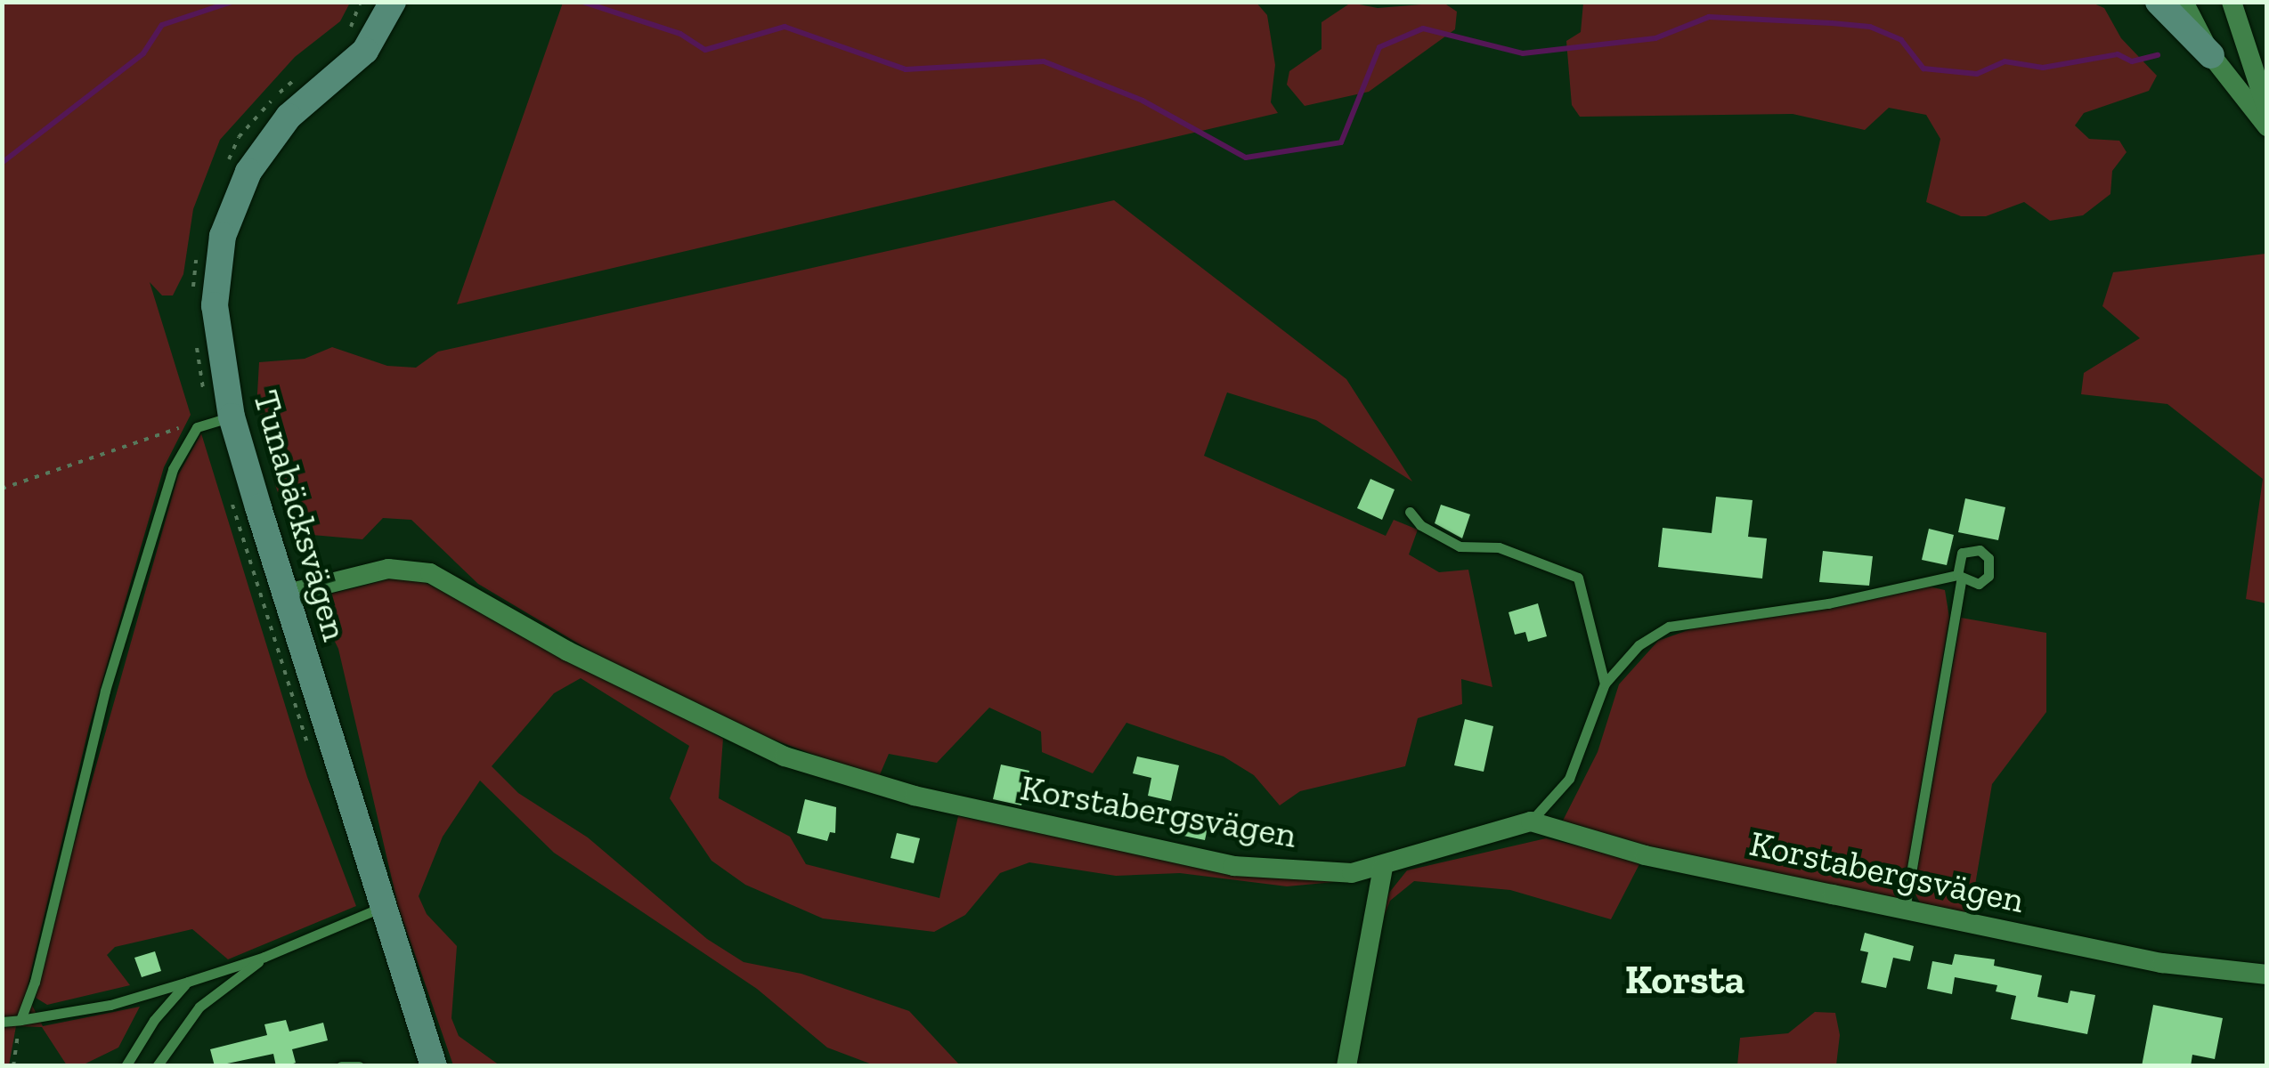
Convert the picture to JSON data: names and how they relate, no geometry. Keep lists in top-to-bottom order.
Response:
{
  "streets": {
    "street": ["Tunabäcksvägen", "Korstabergsvägen"]
  },
  "crossings": [
    ["Tunabäcksvägen", "Korstabergsvägen"]
  ],
  "districts": ["Korsta"]
}
